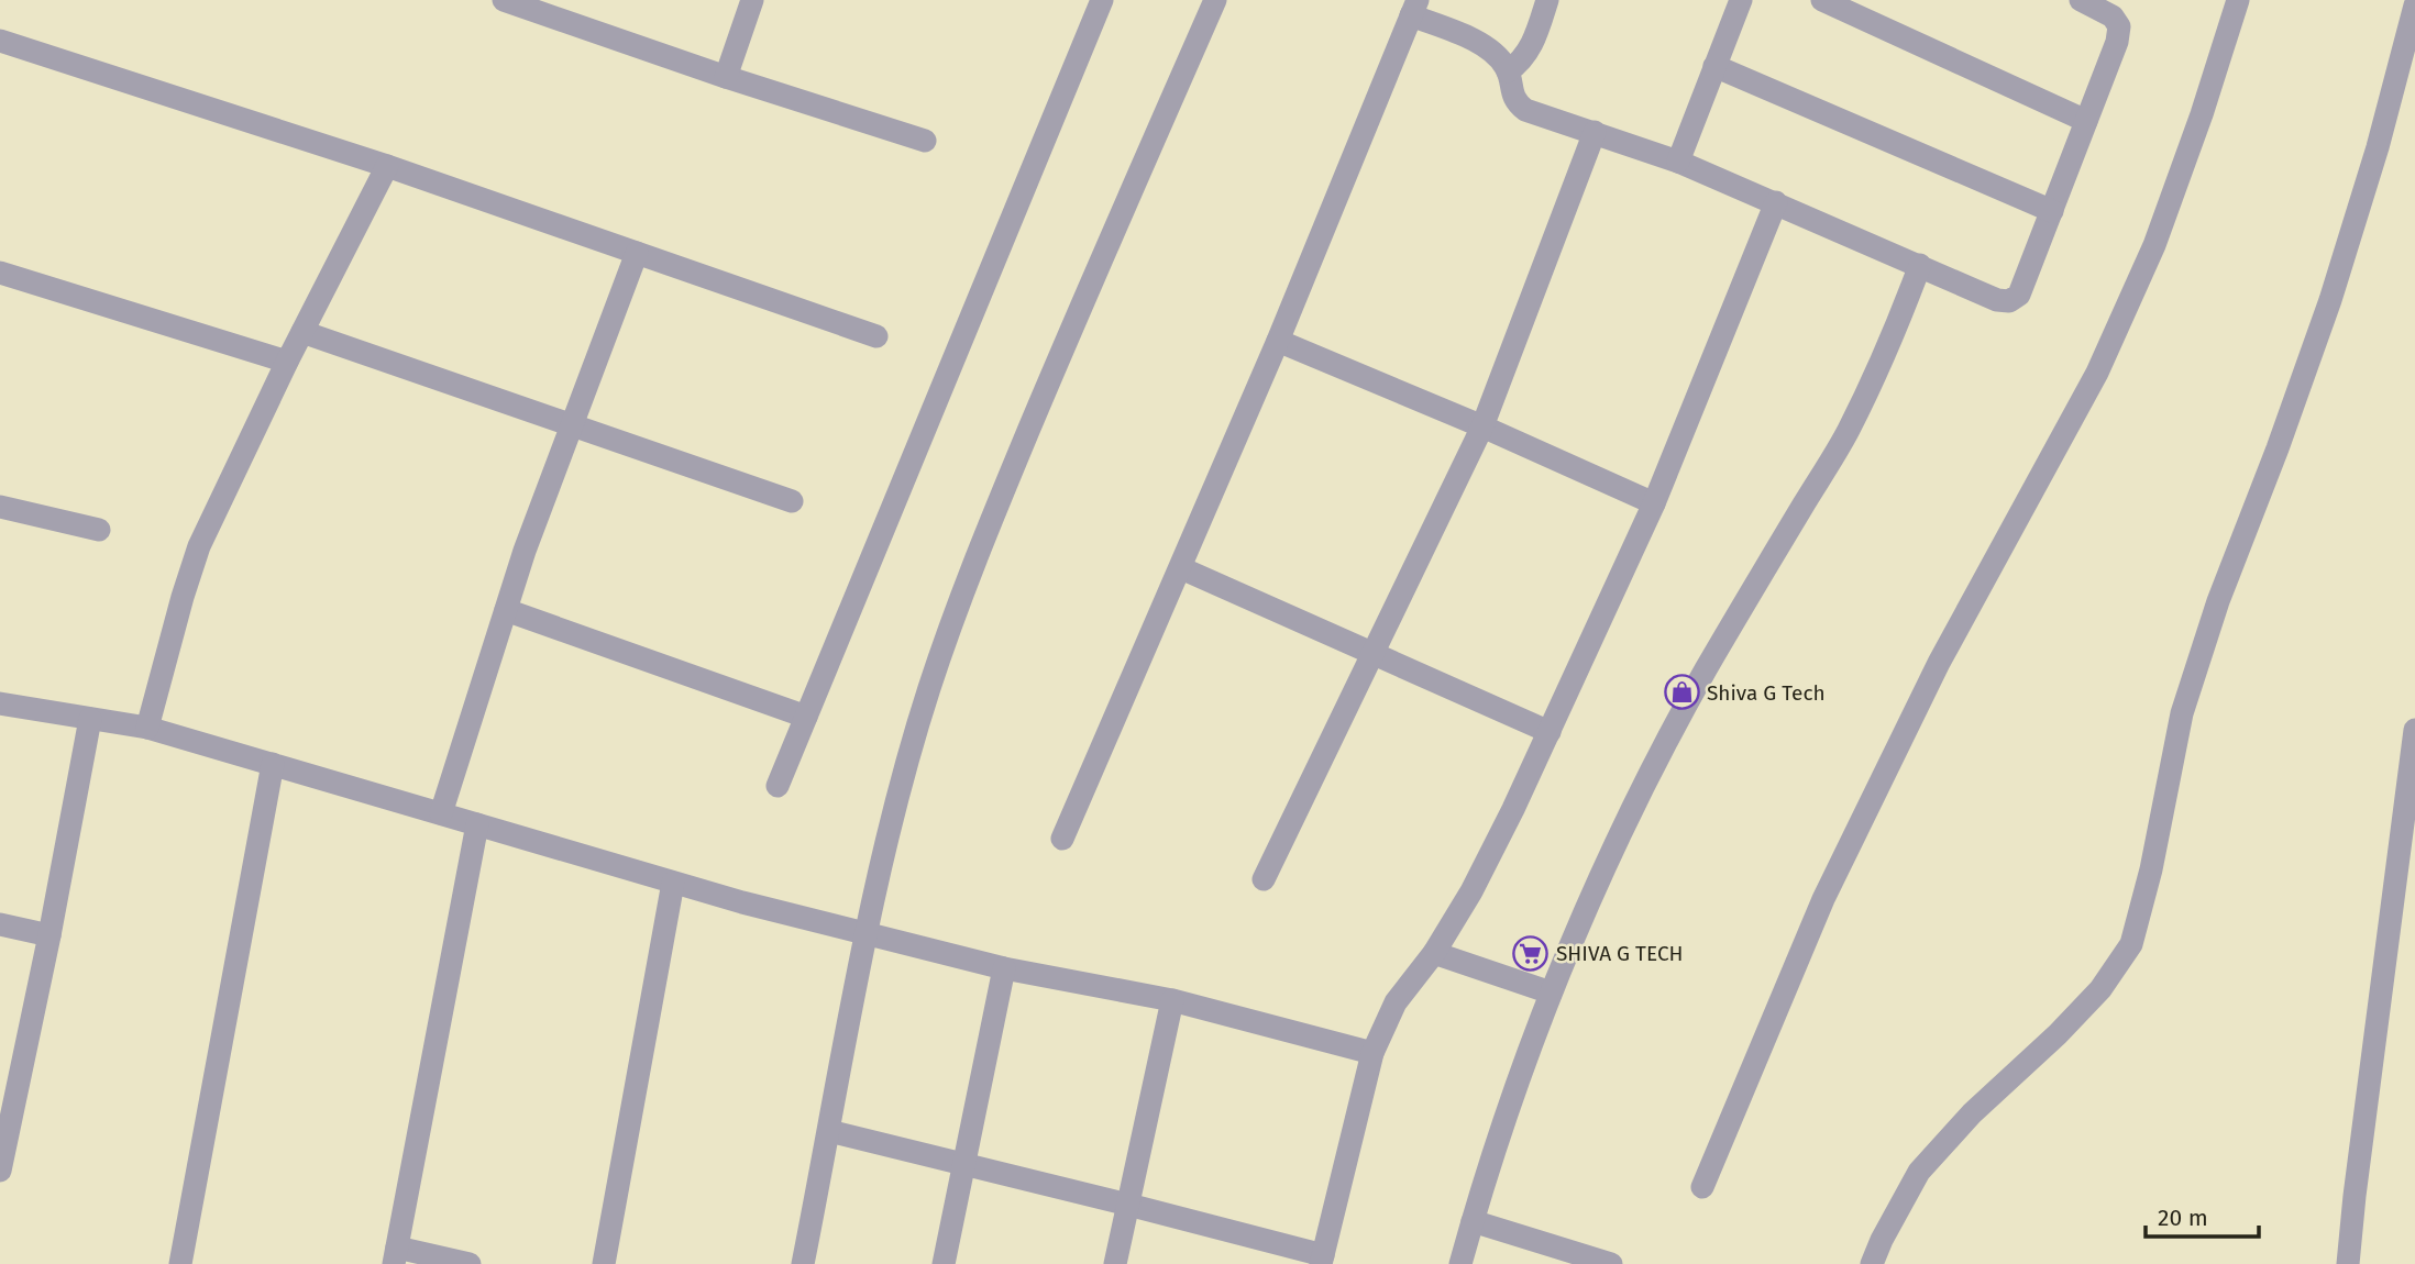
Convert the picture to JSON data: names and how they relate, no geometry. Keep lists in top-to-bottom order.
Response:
{
  "places": {
    "shop": ["Shiva G Tech"],
    "supermarket": ["SHIVA G TECH"]
  },
  "scale_bar": "20 m"
}
